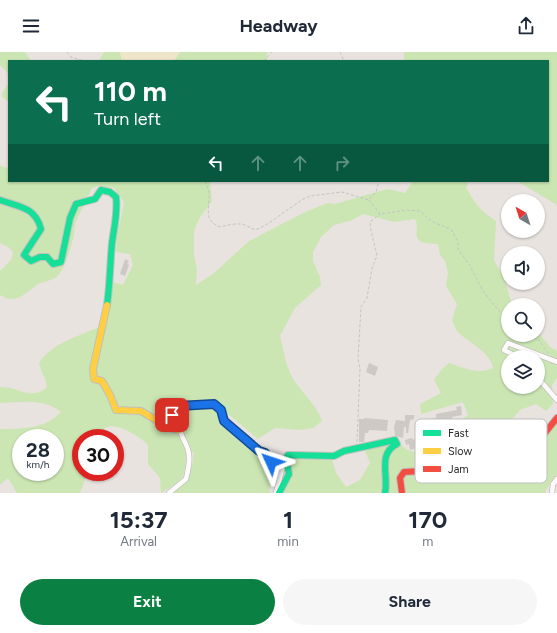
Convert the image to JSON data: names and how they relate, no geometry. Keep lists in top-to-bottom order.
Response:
{
  "legend": ["Fast", "Slow", "Jam"],
  "north": "top left",
  "page": {
    "header": "Headway",
    "turn": ["110 m", "Turn left"],
    "speed": "28 km/h",
    "limit": "30",
    "eta": [
      "15:37",
      "Arrival",
      "1",
      "min",
      "170",
      "m"
    ],
    "buttons": ["Exit", "Share"]
  }
}
